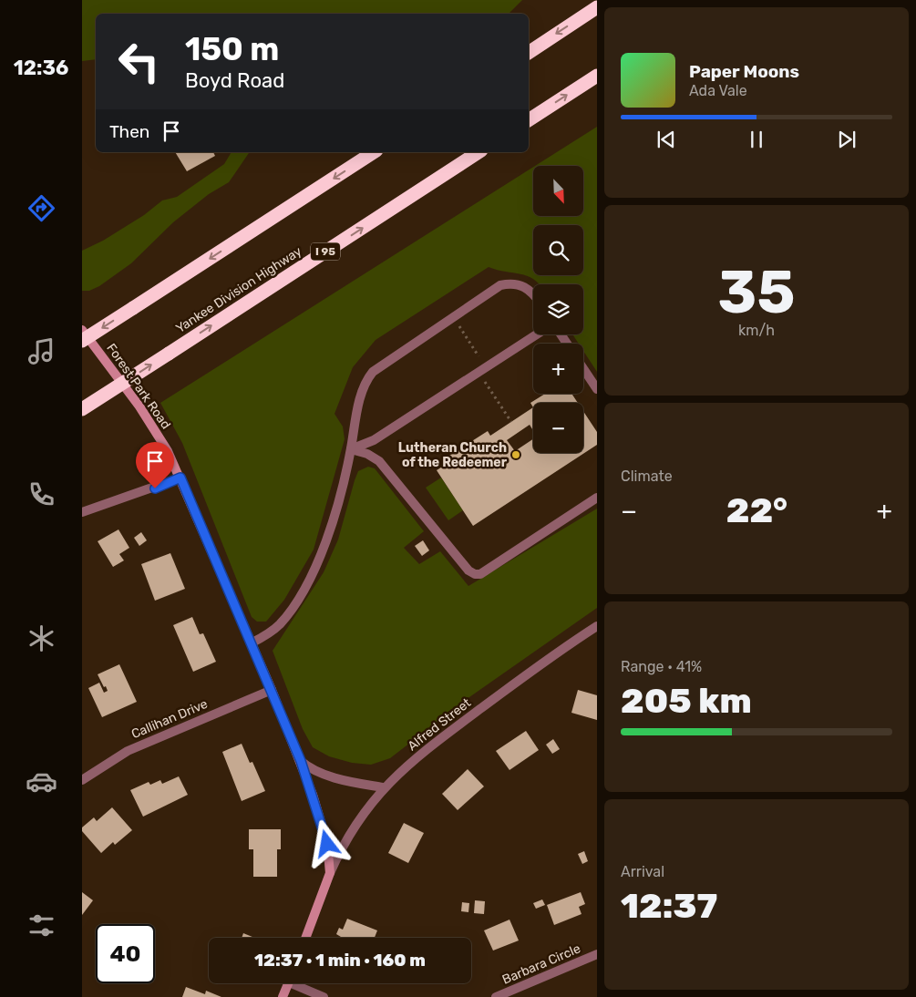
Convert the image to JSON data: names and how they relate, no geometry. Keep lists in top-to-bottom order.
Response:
{
  "streets": {
    "highway": ["I 95", "Yankee Division Highway"],
    "street": [
      "Forest Park Road",
      "Callihan Drive",
      "Alfred Street",
      "Barbara Circle"
    ]
  },
  "crossings": [
    ["Forest Park Road", "Callihan Drive"],
    ["Forest Park Road", "Alfred Street"]
  ],
  "places": ["Lutheran Church of the Redeemer"],
  "north": "bottom right",
  "page": {
    "tabs": "12:36",
    "turn": ["150 m", "Boyd Road"],
    "song": ["Paper Moons", "Ada Vale"],
    "then": "Then",
    "map_buttons": ["+", "−"],
    "tile": [
      ["35", "km/h"],
      "Climate",
      ["Range · 41%", "205 km"],
      ["Arrival", "12:37"]
    ],
    "heat": ["−", "22°", "+"],
    "limit": "40",
    "trip": "12:37 · 1 min · 160 m"
  }
}
